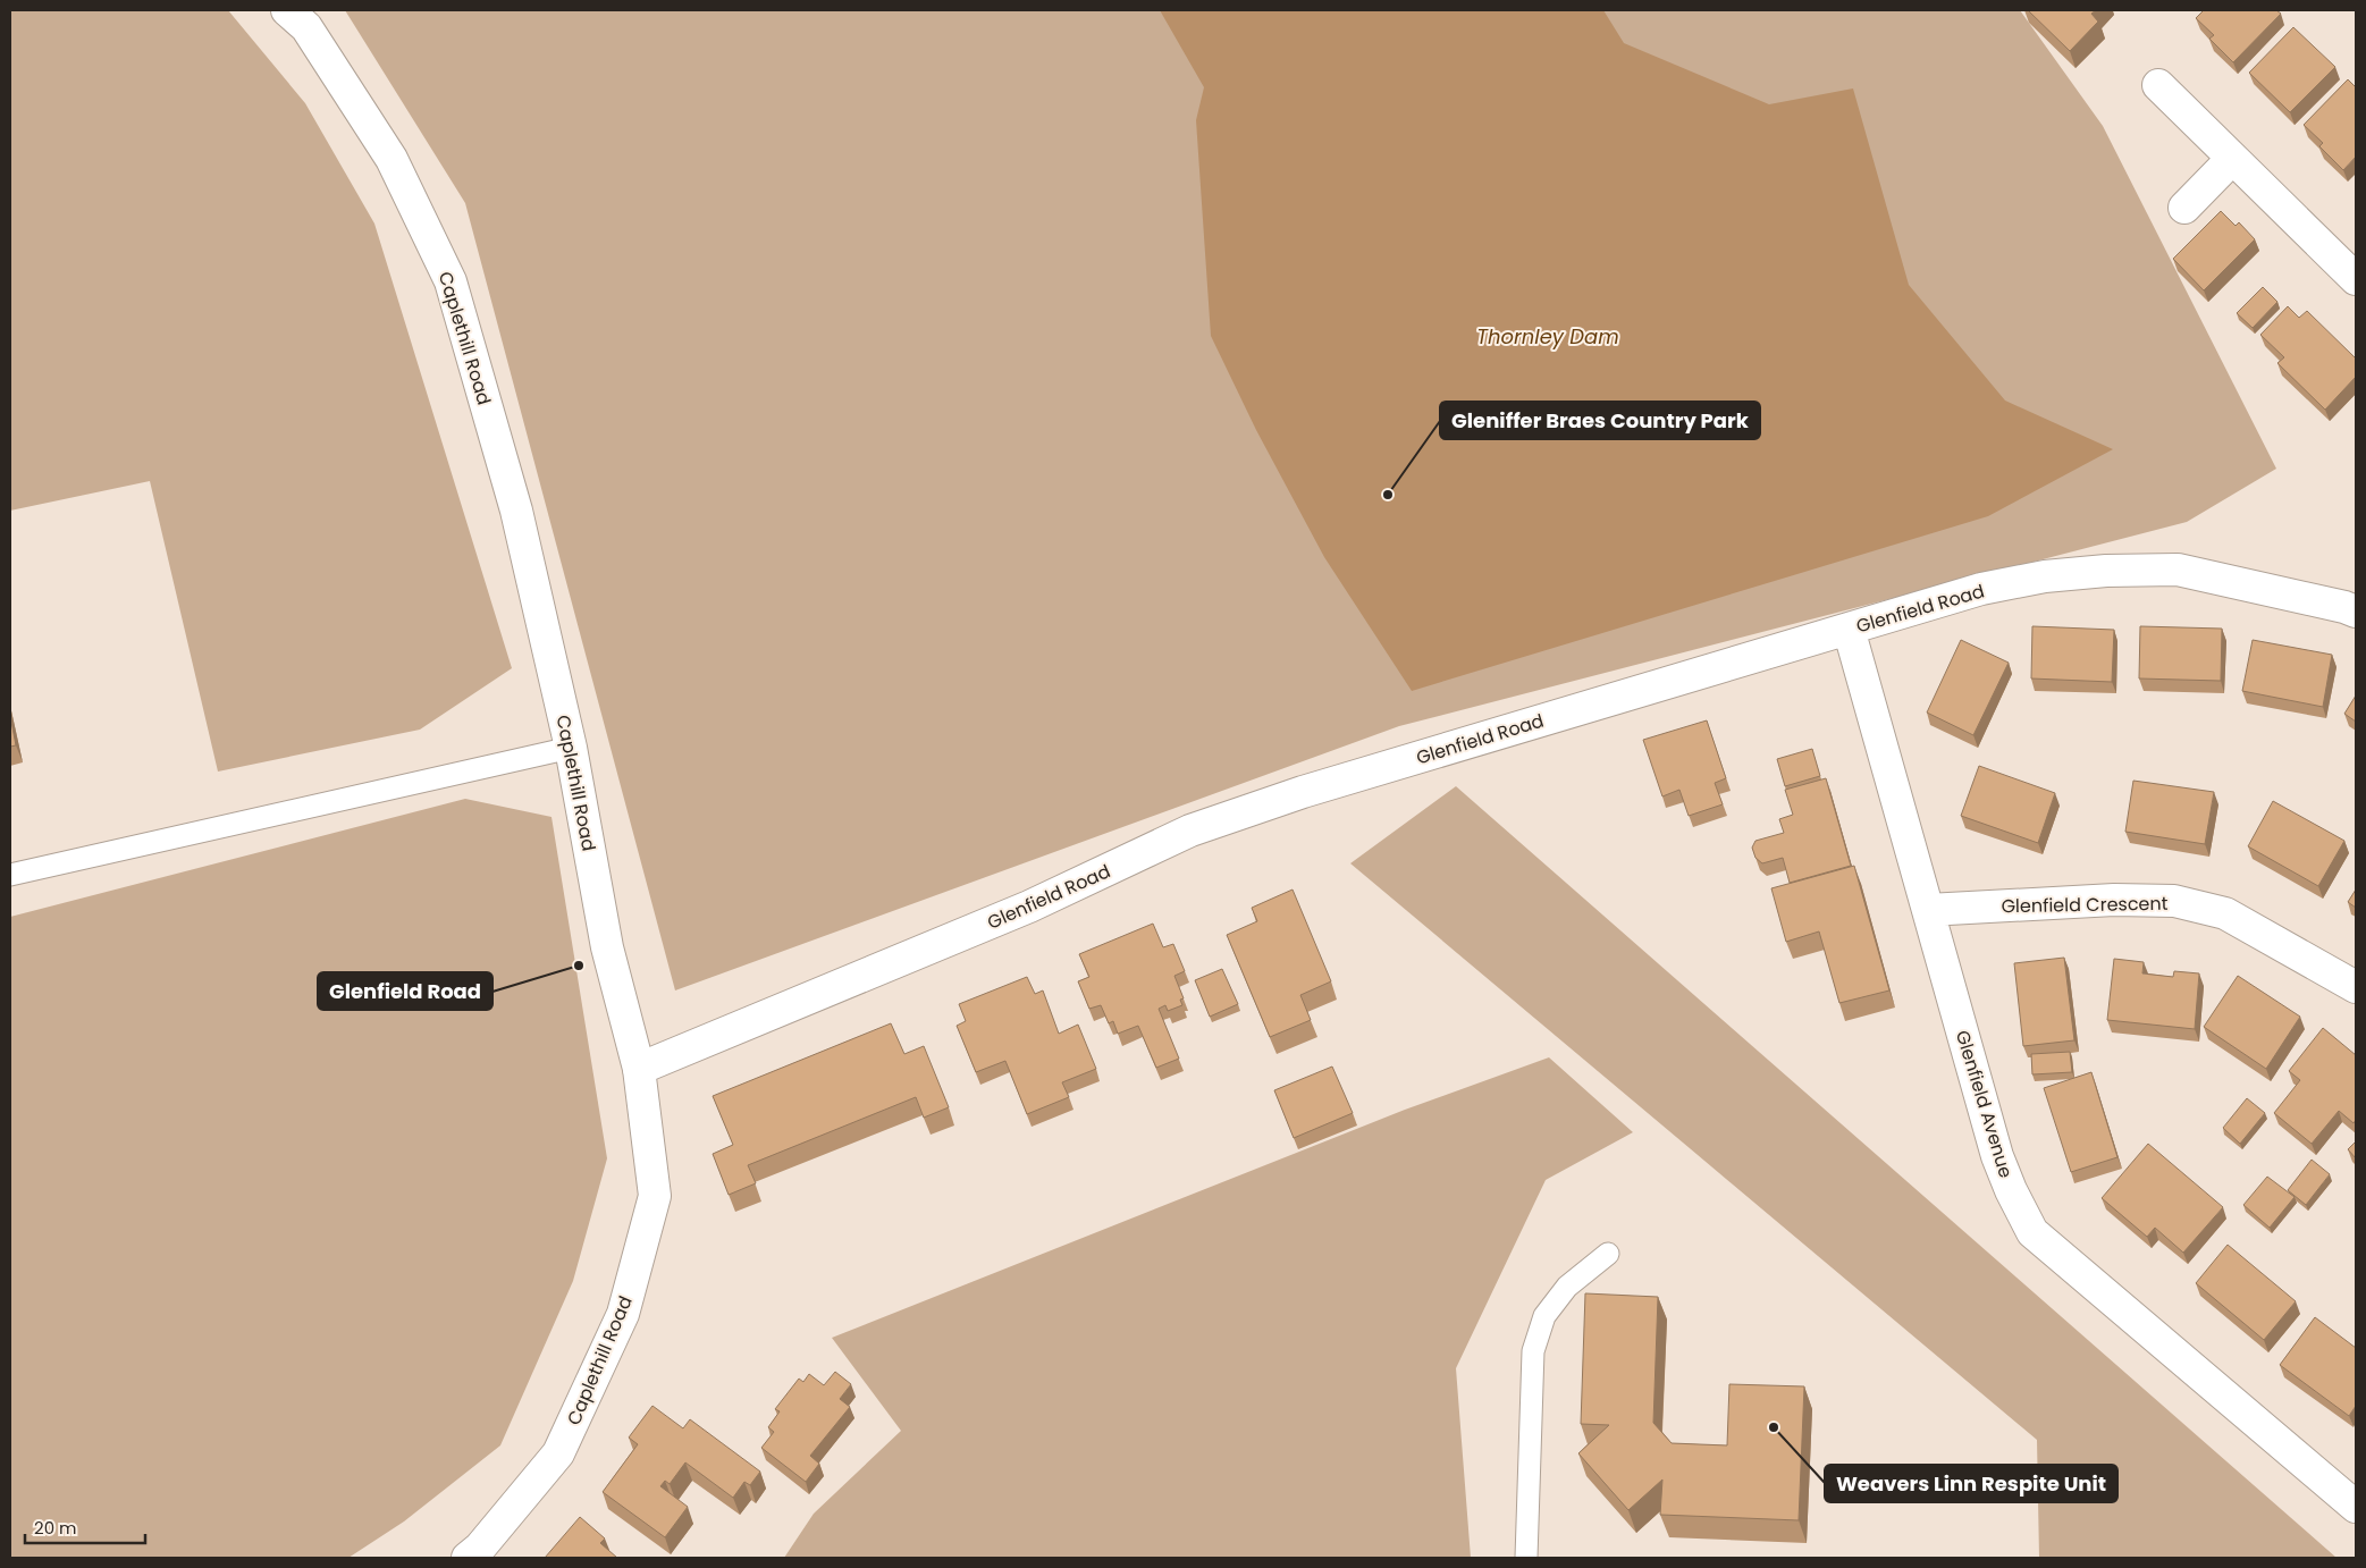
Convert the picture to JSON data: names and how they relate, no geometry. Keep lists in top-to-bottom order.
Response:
{
  "streets": {
    "street": [
      "Caplethill Road",
      "Glenfield Road",
      "Glenfield Crescent",
      "Glenfield Avenue"
    ]
  },
  "crossings": [
    ["Caplethill Road", "Glenfield Road"],
    ["Glenfield Road", "Glenfield Avenue"],
    ["Glenfield Crescent", "Glenfield Avenue"]
  ],
  "water": ["Thornley Dam"],
  "places": ["Gleniffer Braes Country Park", "Glenfield Road", "Weavers Linn Respite Unit"],
  "scale_bar": "20 m"
}
